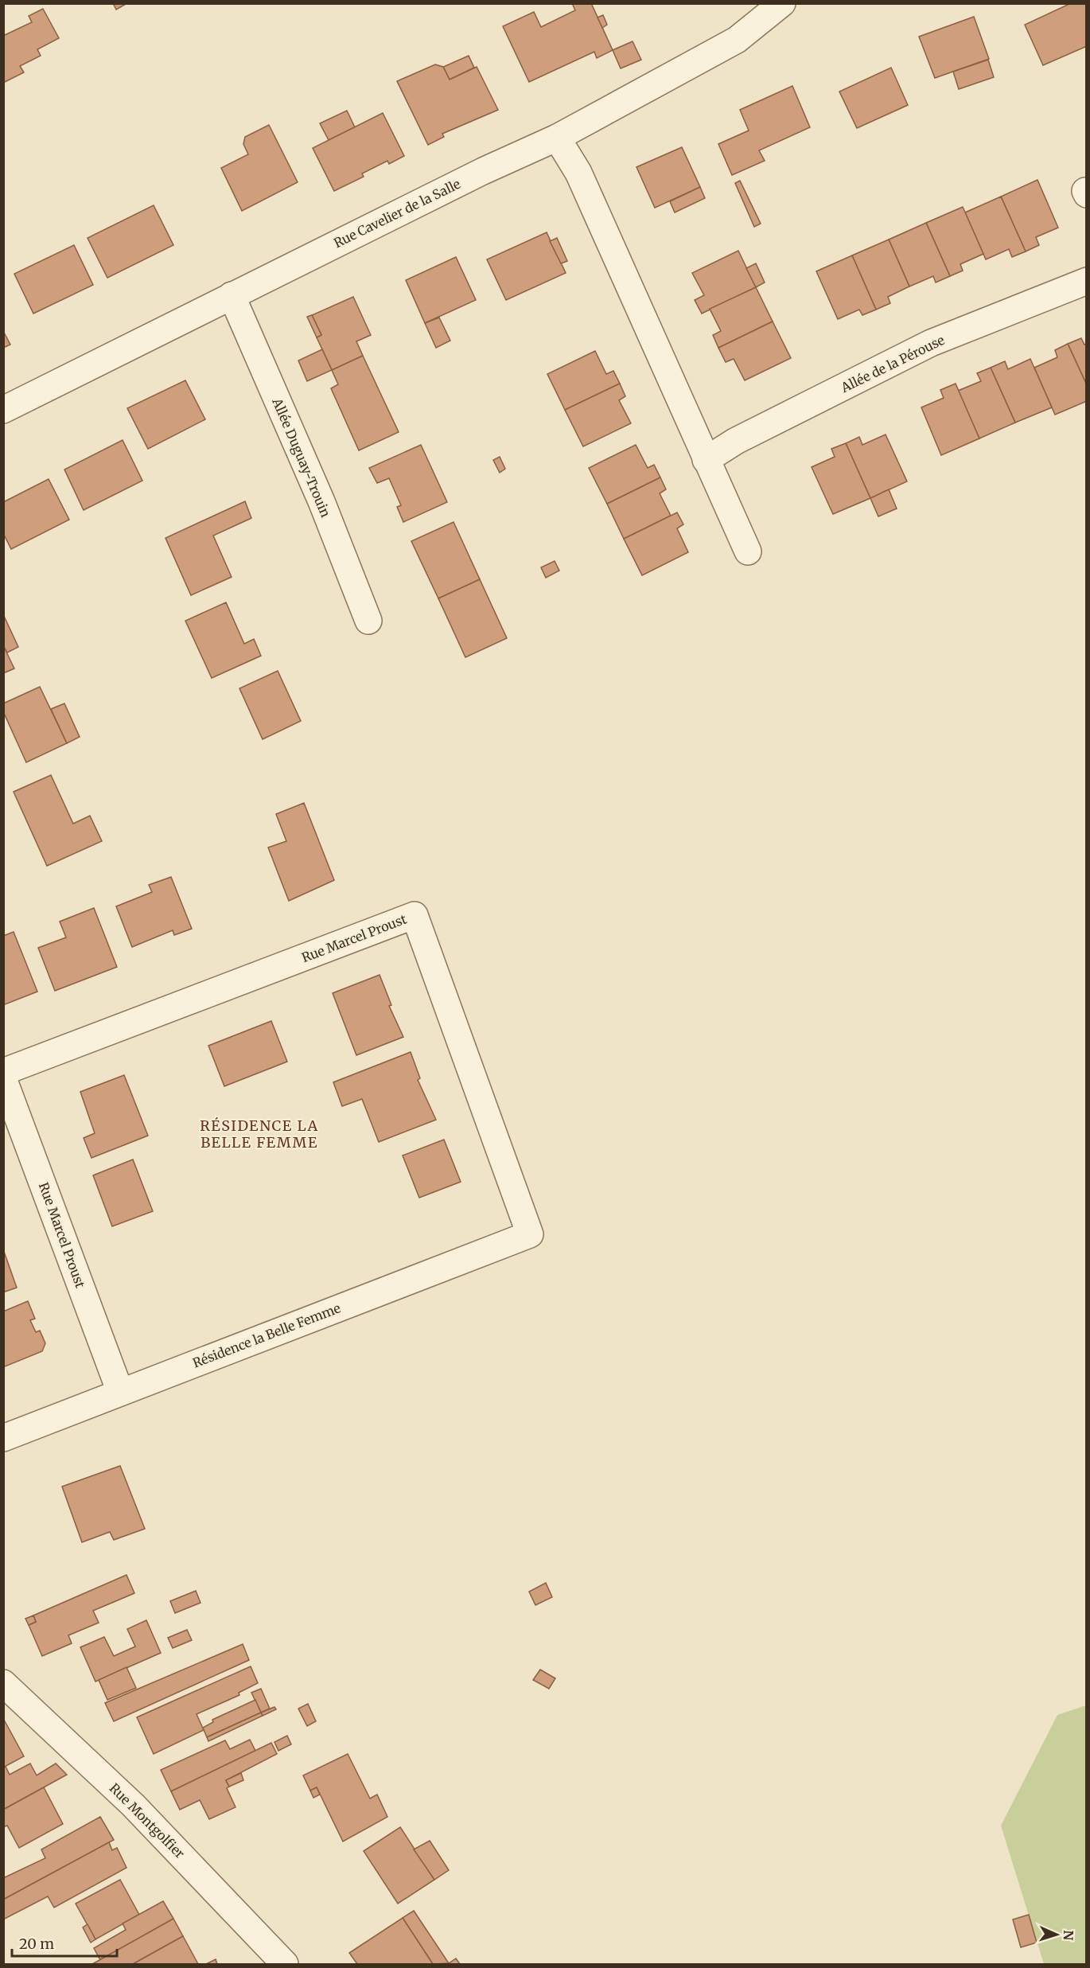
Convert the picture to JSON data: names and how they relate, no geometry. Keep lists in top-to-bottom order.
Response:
{
  "streets": {
    "street": [
      "Rue Cavelier de la Salle",
      "Allée de la Pérouse",
      "Allée Duguay-Trouin",
      "Rue Marcel Proust",
      "Résidence la Belle Femme",
      "Rue Montgolfier"
    ]
  },
  "crossings": [
    ["Rue Cavelier de la Salle", "Allée Duguay-Trouin"],
    ["Rue Marcel Proust", "Résidence la Belle Femme"]
  ],
  "districts": ["RÉSIDENCE LA BELLE FEMME"],
  "scale_bar": "20 m",
  "north": "right"
}
